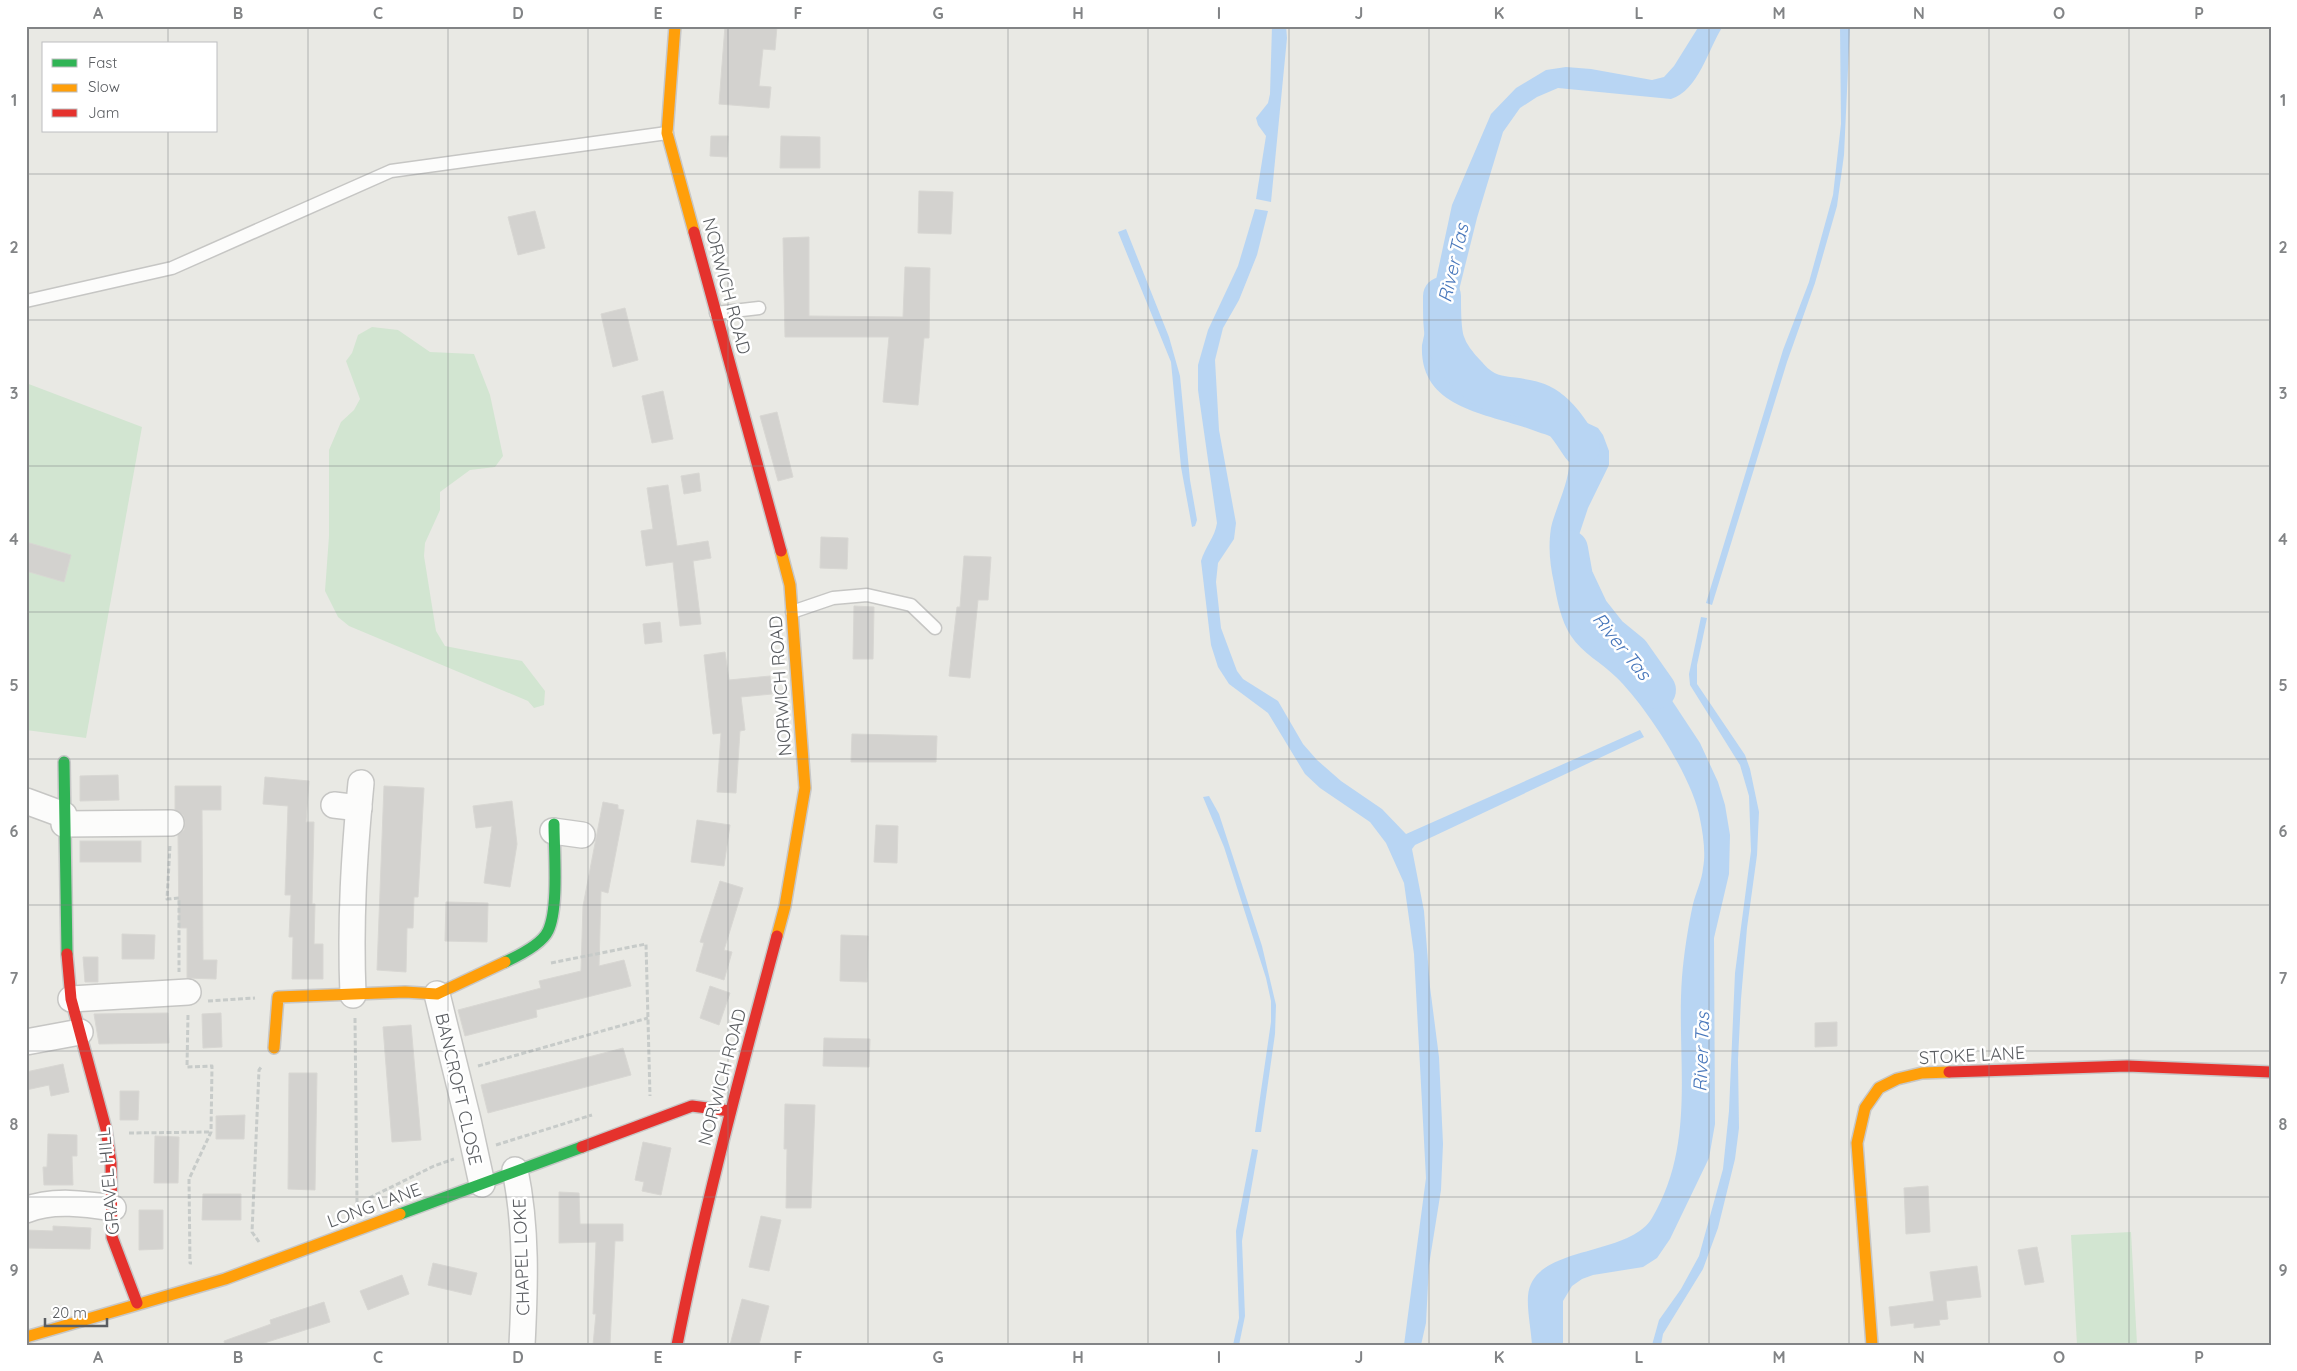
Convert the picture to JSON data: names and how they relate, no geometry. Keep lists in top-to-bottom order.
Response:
{
  "streets": {
    "street": [
      "NORWICH ROAD",
      "STOKE LANE",
      "BANCROFT CLOSE",
      "GRAVEL HILL",
      "LONG LANE",
      "CHAPEL LOKE"
    ]
  },
  "crossings": [
    ["NORWICH ROAD", "LONG LANE"],
    ["BANCROFT CLOSE", "LONG LANE"],
    ["GRAVEL HILL", "LONG LANE"],
    ["LONG LANE", "CHAPEL LOKE"]
  ],
  "water": ["River Tas"],
  "legend": ["Fast", "Slow", "Jam"],
  "scale_bar": "20 m",
  "grid": {
    "columns": [
      "A",
      "B",
      "C",
      "D",
      "E",
      "F",
      "G",
      "H",
      "I",
      "J",
      "K",
      "L",
      "M",
      "N",
      "O",
      "P"
    ],
    "rows": [
      "1",
      "2",
      "3",
      "4",
      "5",
      "6",
      "7",
      "8",
      "9"
    ]
  }
}
